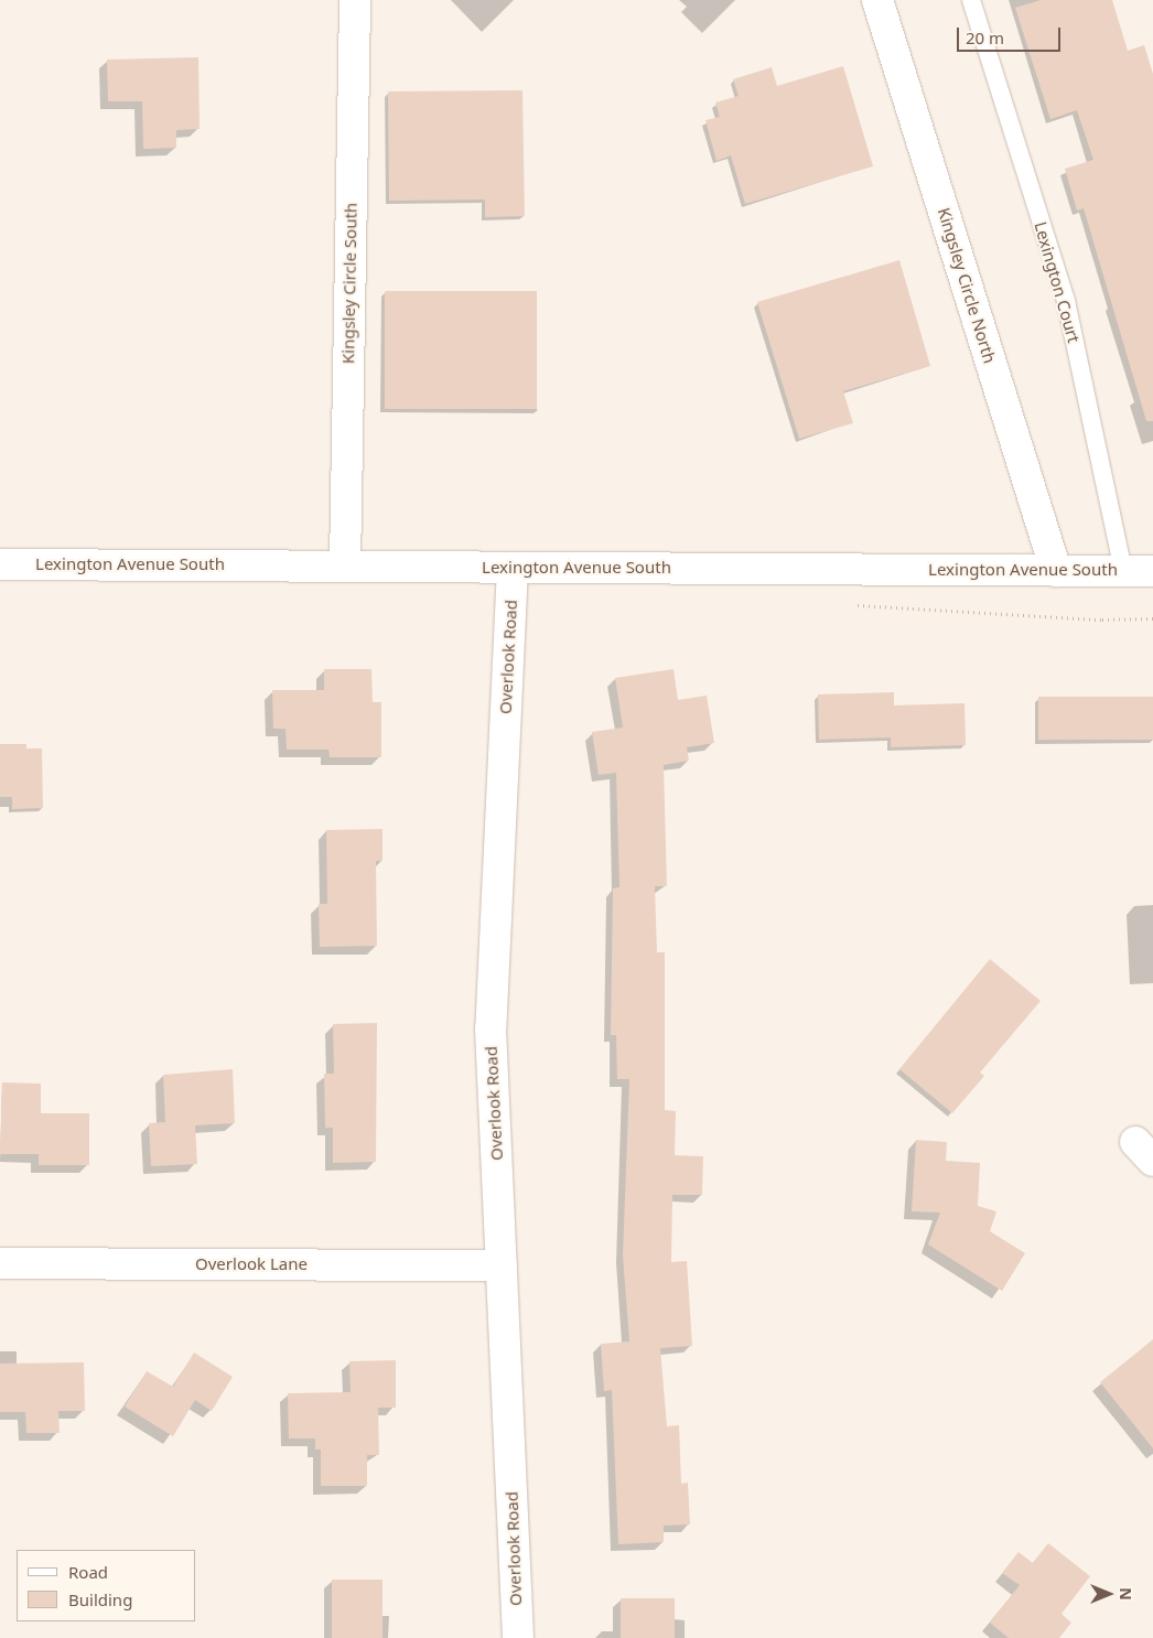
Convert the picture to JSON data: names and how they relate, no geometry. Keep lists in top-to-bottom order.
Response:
{
  "streets": {
    "street": [
      "Kingsley Circle South",
      "Kingsley Circle North",
      "Lexington Avenue South",
      "Overlook Road",
      "Overlook Lane"
    ],
    "lane": ["Lexington Court"]
  },
  "crossings": [
    ["Lexington Court", "Lexington Avenue South"],
    ["Kingsley Circle South", "Lexington Avenue South"],
    ["Kingsley Circle North", "Lexington Avenue South"],
    ["Lexington Avenue South", "Overlook Road"],
    ["Overlook Road", "Overlook Lane"]
  ],
  "legend": ["Road", "Building"],
  "scale_bar": "20 m",
  "north": "right"
}
